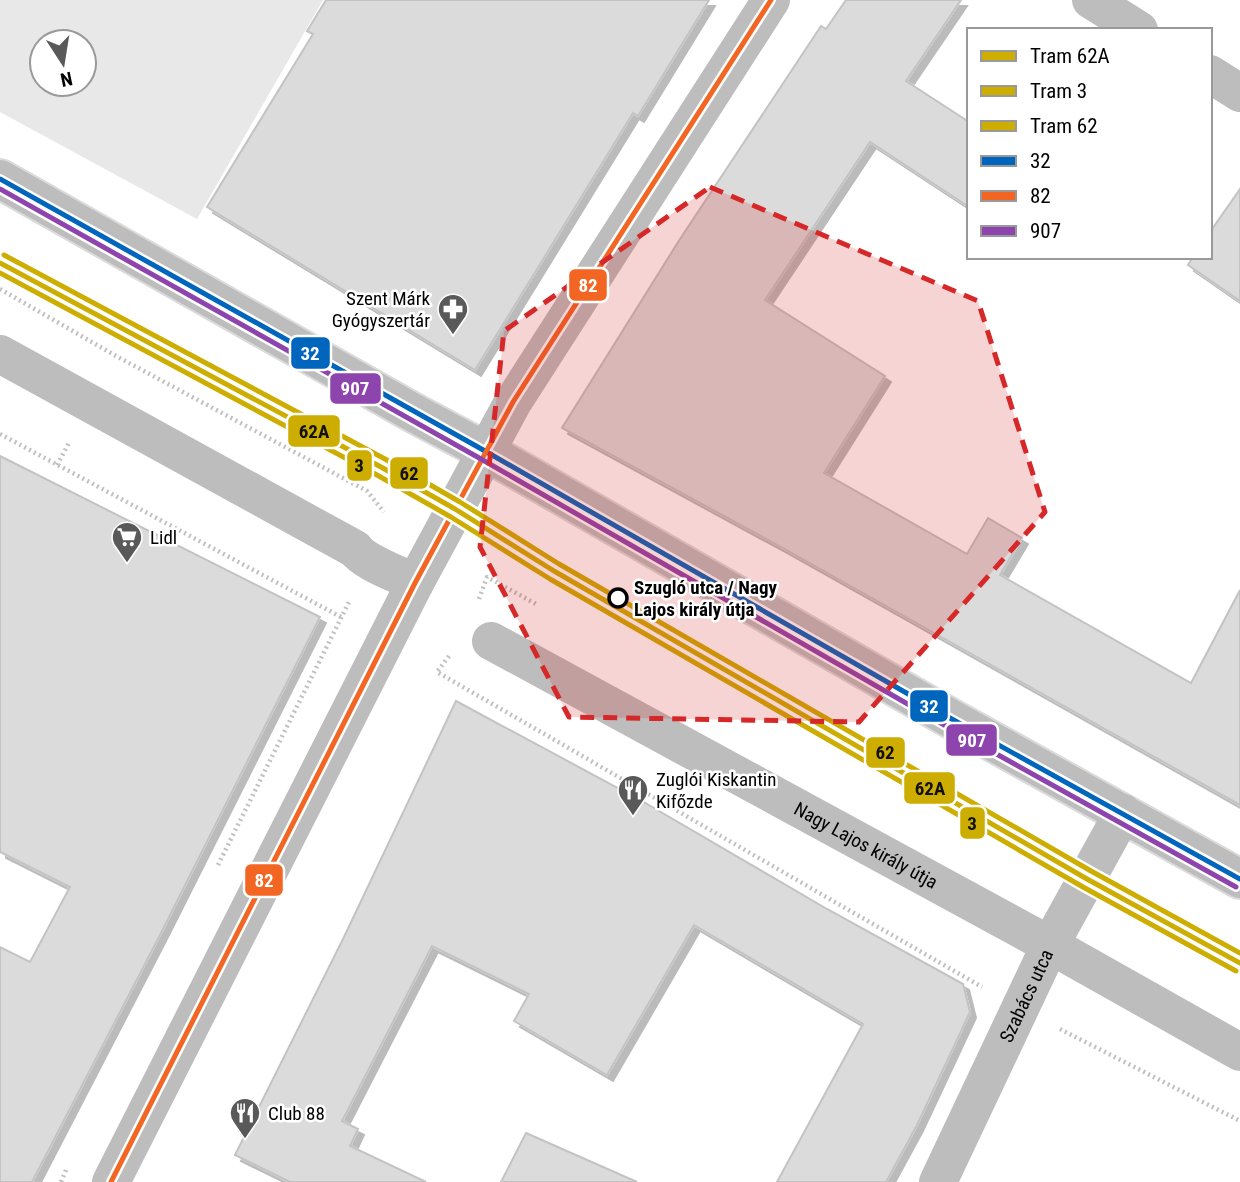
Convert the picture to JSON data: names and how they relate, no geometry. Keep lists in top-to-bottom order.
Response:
{
  "streets": {
    "street": ["Nagy Lajos király útja", "Szabács utca"]
  },
  "crossings": [
    ["Nagy Lajos király útja", "Szabács utca"]
  ],
  "places": {
    "pharmacy": ["Szent Márk Gyógyszertár"],
    "supermarket": ["Lidl"],
    "other": ["Szugló utca / Nagy Lajos király útja"],
    "restaurant": ["Zuglói Kiskantin Kifőzde", "Club 88"]
  },
  "lines": [
    "transit line 82",
    "transit line 32",
    "transit line 907",
    "tram line 62",
    "tram line 62A",
    "tram line 3"
  ],
  "legend": [
    "Tram 62A",
    "Tram 3",
    "Tram 62",
    "32",
    "82",
    "907"
  ],
  "north": "bottom"
}
